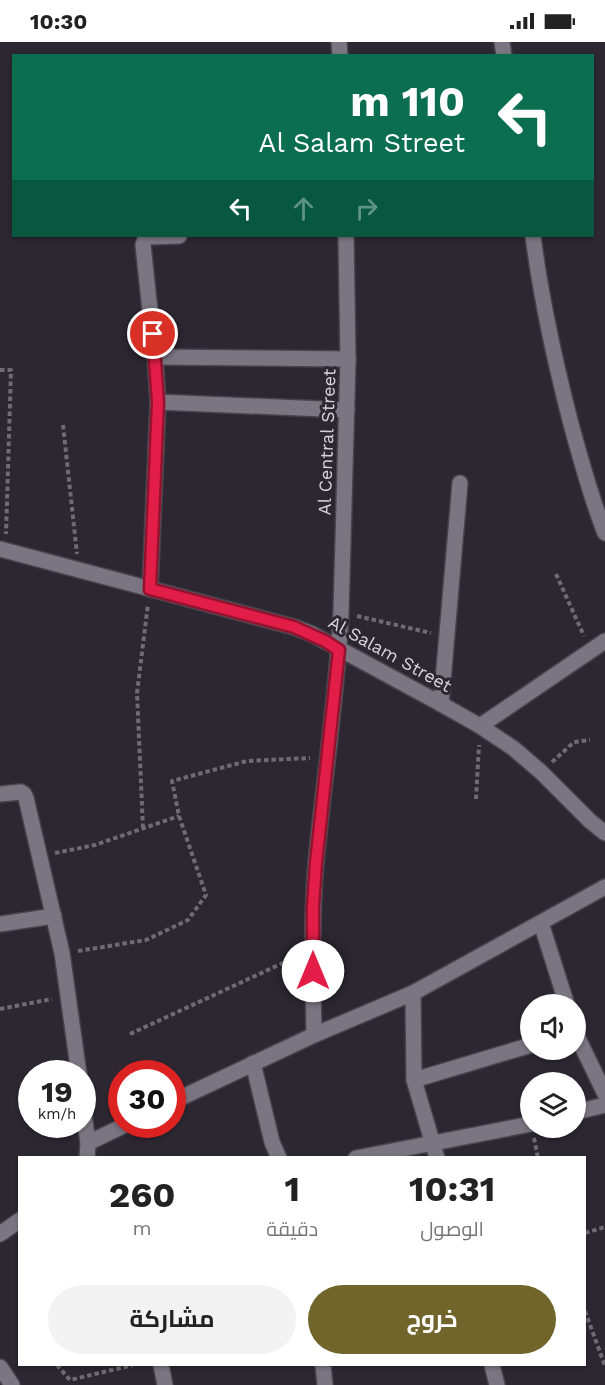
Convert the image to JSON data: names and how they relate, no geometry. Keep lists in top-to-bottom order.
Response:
{
  "streets": {
    "street": ["Al Central Street", "Al Salam Street"]
  },
  "crossings": [
    ["Al Central Street", "Al Salam Street"]
  ],
  "page": {
    "status": "10:30",
    "turn": ["110 m", "Al Salam Street"],
    "speed": "19 km/h",
    "limit": "30",
    "eta": [
      "10:31",
      "الوصول",
      "1",
      "دقيقة",
      "260",
      "m"
    ],
    "buttons": ["خروج", "مشاركة"]
  }
}
